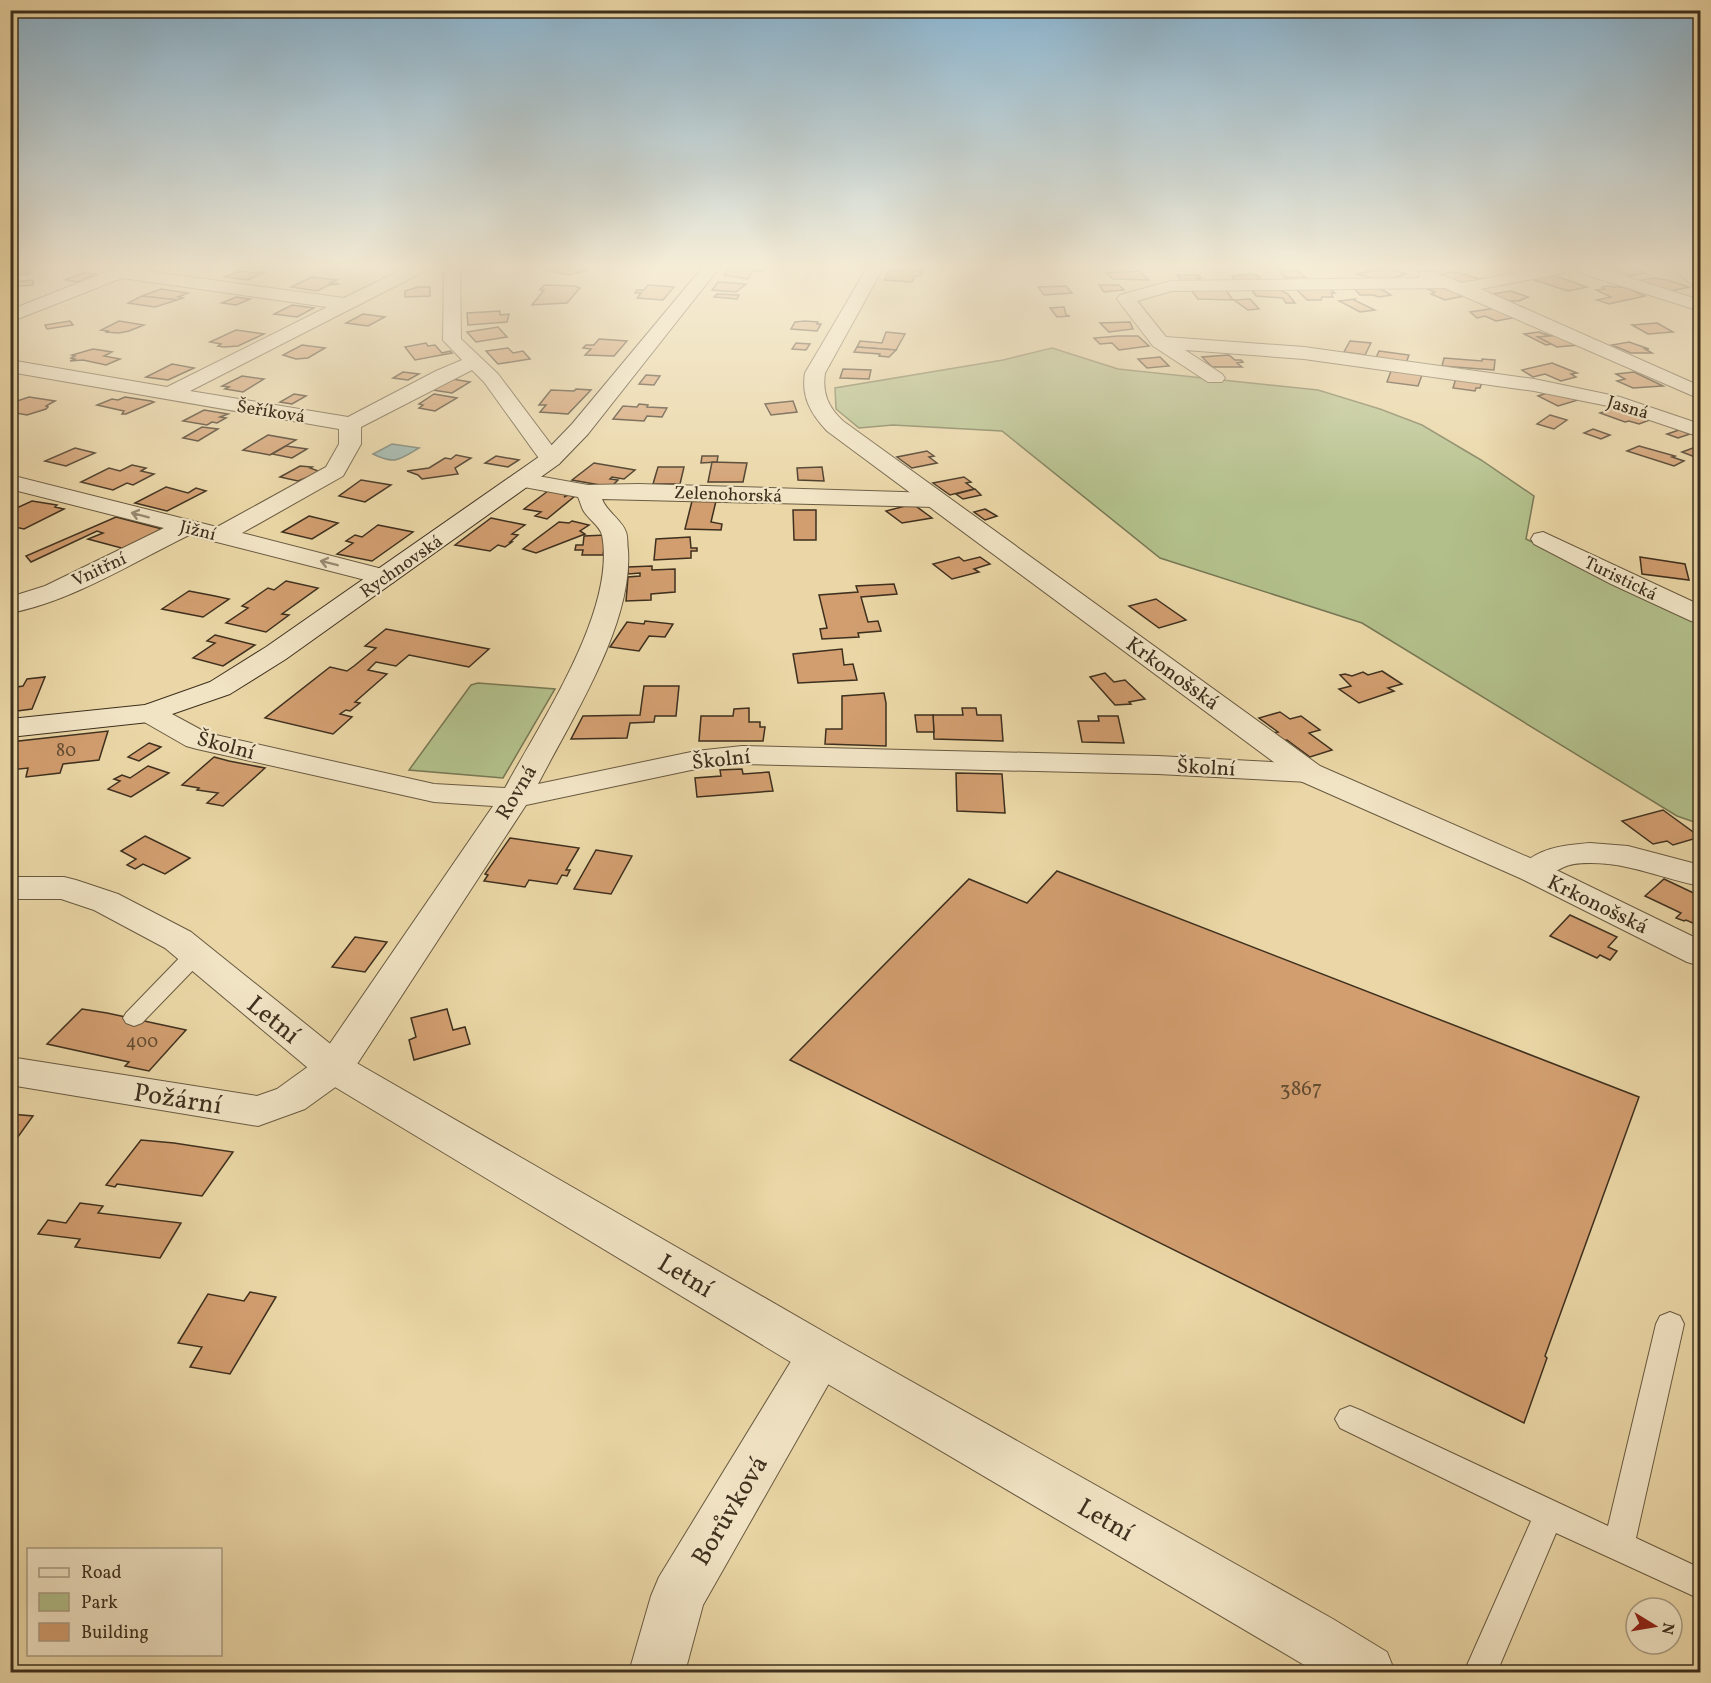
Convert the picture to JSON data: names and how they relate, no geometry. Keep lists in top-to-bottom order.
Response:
{
  "streets": {
    "street": [
      "Jasná",
      "Šeříková",
      "Zelenohorská",
      "Jižní",
      "Rychnovská",
      "Vnitřní",
      "Turistická",
      "Krkonošská",
      "Školní",
      "Rovná",
      "Letní",
      "Požární",
      "Borůvková"
    ]
  },
  "crossings": [
    ["Zelenohorská", "Rychnovská"],
    ["Zelenohorská", "Krkonošská"],
    ["Zelenohorská", "Rovná"],
    ["Jižní", "Rychnovská"],
    ["Jižní", "Vnitřní"],
    ["Rychnovská", "Školní"],
    ["Krkonošská", "Školní"],
    ["Školní", "Rovná"],
    ["Rovná", "Letní"],
    ["Rovná", "Požární"],
    ["Letní", "Požární"],
    ["Letní", "Borůvková"]
  ],
  "one_way": ["Jižní"],
  "house_numbers": ["80", "400", "3867"],
  "legend": ["Road", "Park", "Building"],
  "north": "right"
}
